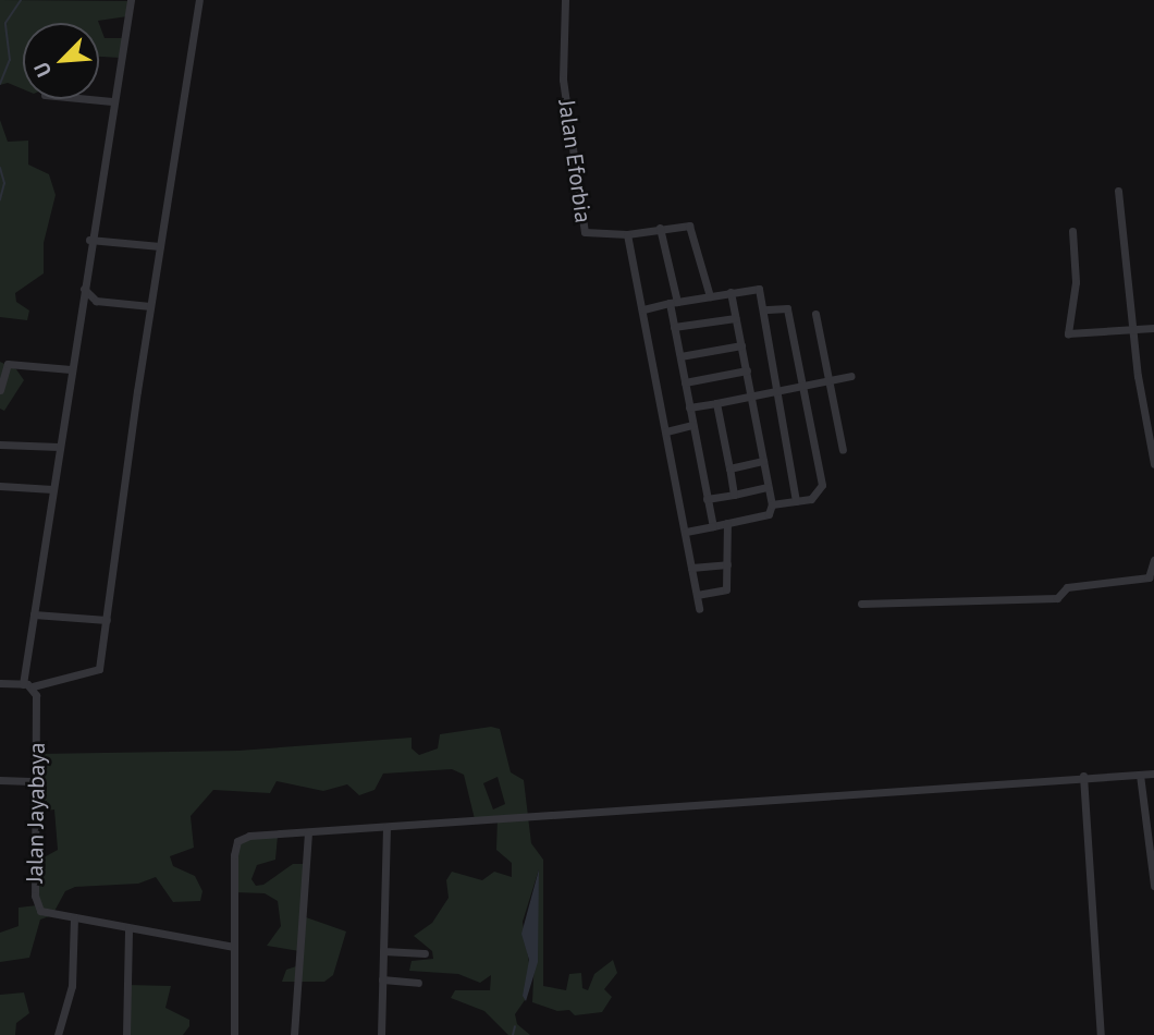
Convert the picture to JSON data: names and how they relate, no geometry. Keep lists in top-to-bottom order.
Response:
{
  "streets": {
    "street": ["Jalan Eforbia", "Jalan Jayabaya"]
  },
  "north": "bottom left"
}
